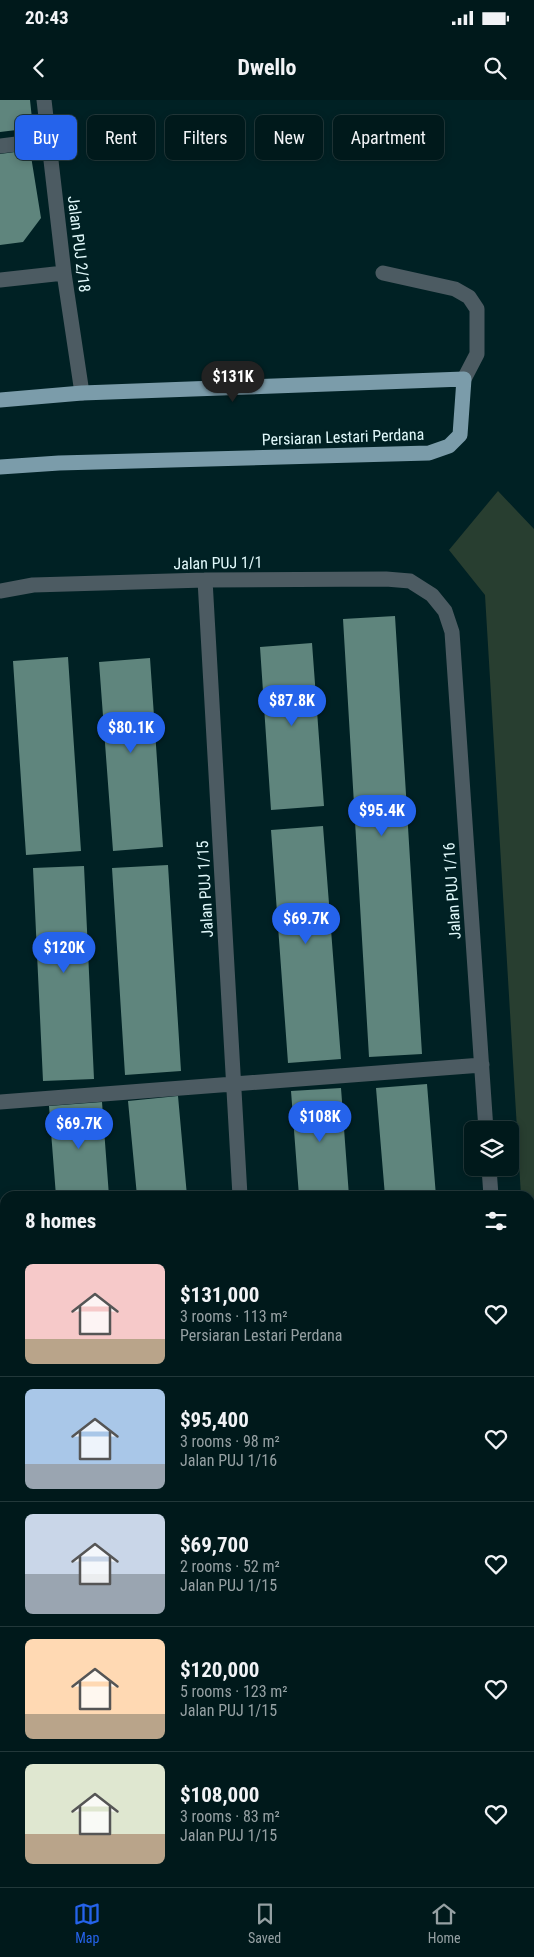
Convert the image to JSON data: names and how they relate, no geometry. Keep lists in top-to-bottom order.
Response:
{
  "streets": {
    "main road": ["Persiaran Lestari Perdana"],
    "street": [
      "Jalan PUJ 2/18",
      "Jalan PUJ 1/1",
      "Jalan PUJ 1/15",
      "Jalan PUJ 1/16"
    ]
  },
  "crossings": [
    ["Jalan PUJ 1/1", "Jalan PUJ 1/15"],
    ["Jalan PUJ 1/1", "Jalan PUJ 1/16"]
  ],
  "page": {
    "status": "20:43",
    "header": "Dwello",
    "chip": [
      "Buy",
      "Rent",
      "Filters",
      "New",
      "Apartment"
    ],
    "price": [
      "$131K",
      "$87.8K",
      "$80.1K",
      "$95.4K",
      "$69.7K",
      "$120K",
      "$108K",
      "$69.7K"
    ],
    "heading": "8 homes",
    "list": [
      {
        "name": "$131,000",
        "note": "3 rooms · 113 m² · Persiaran Lestari Perdana"
      },
      {
        "name": "$95,400",
        "note": "3 rooms · 98 m² · Jalan PUJ 1/16"
      },
      {
        "name": "$69,700",
        "note": "2 rooms · 52 m² · Jalan PUJ 1/15"
      },
      {
        "name": "$120,000",
        "note": "5 rooms · 123 m² · Jalan PUJ 1/15"
      },
      {
        "name": "$108,000",
        "note": "3 rooms · 83 m² · Jalan PUJ 1/15"
      }
    ],
    "tabs": ["Map", "Saved", "Home"]
  }
}
